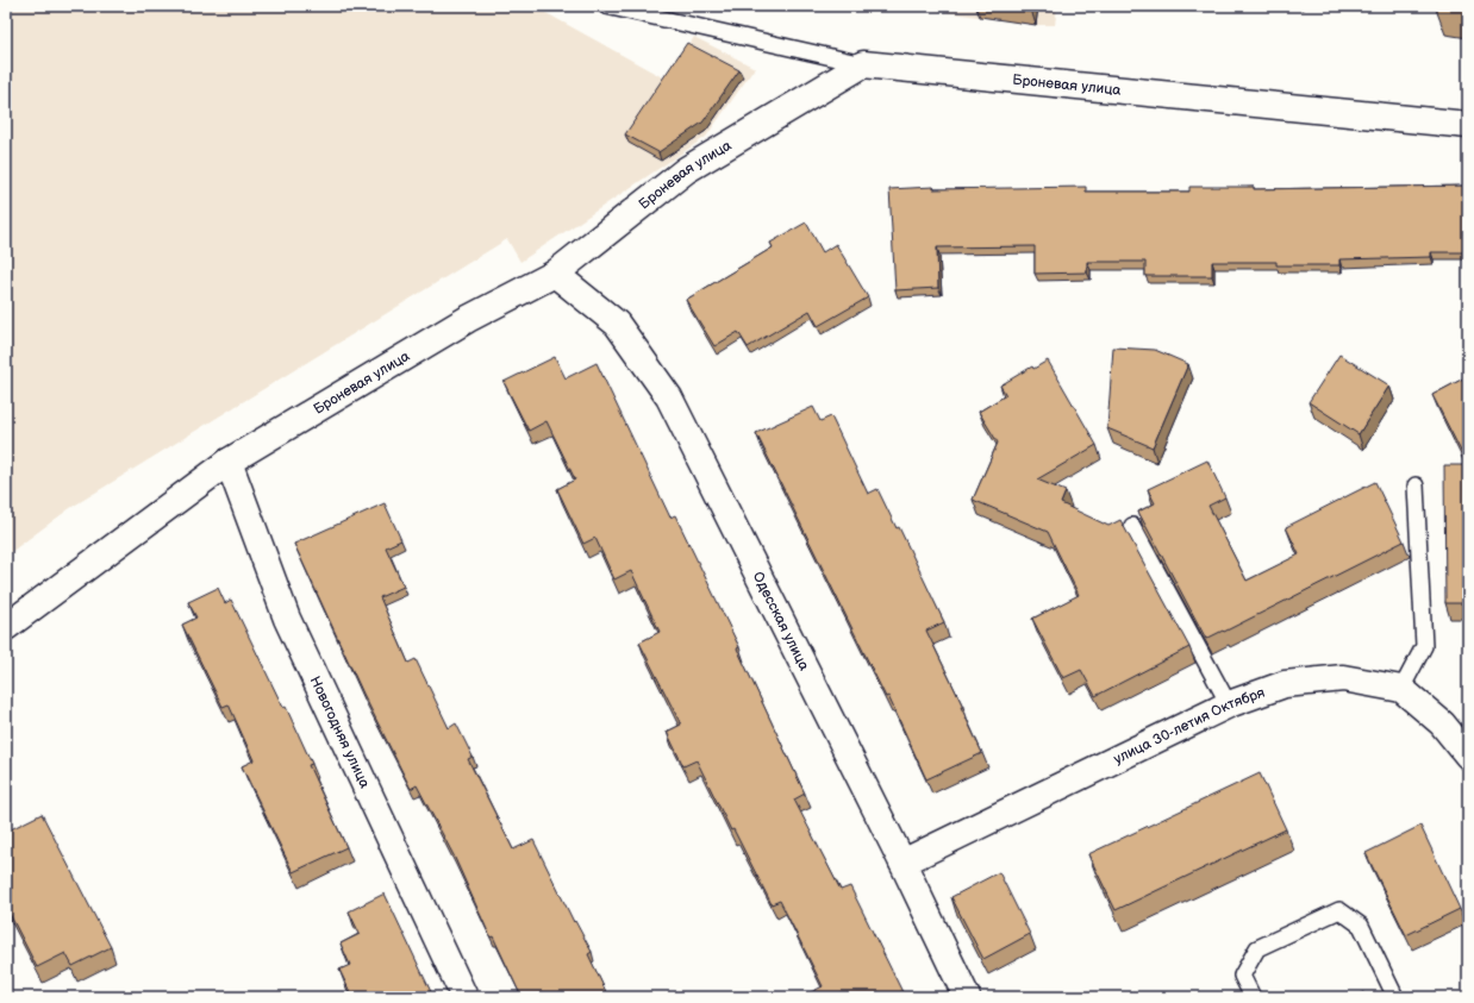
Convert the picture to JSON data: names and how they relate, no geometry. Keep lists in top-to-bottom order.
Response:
{
  "streets": {
    "street": [
      "Броневая улица",
      "Одесская улица",
      "улица 30-летия Октября",
      "Новогодняя улица"
    ]
  },
  "crossings": [
    ["Броневая улица", "Одесская улица"],
    ["Броневая улица", "Новогодняя улица"],
    ["Одесская улица", "улица 30-летия Октября"]
  ]
}
